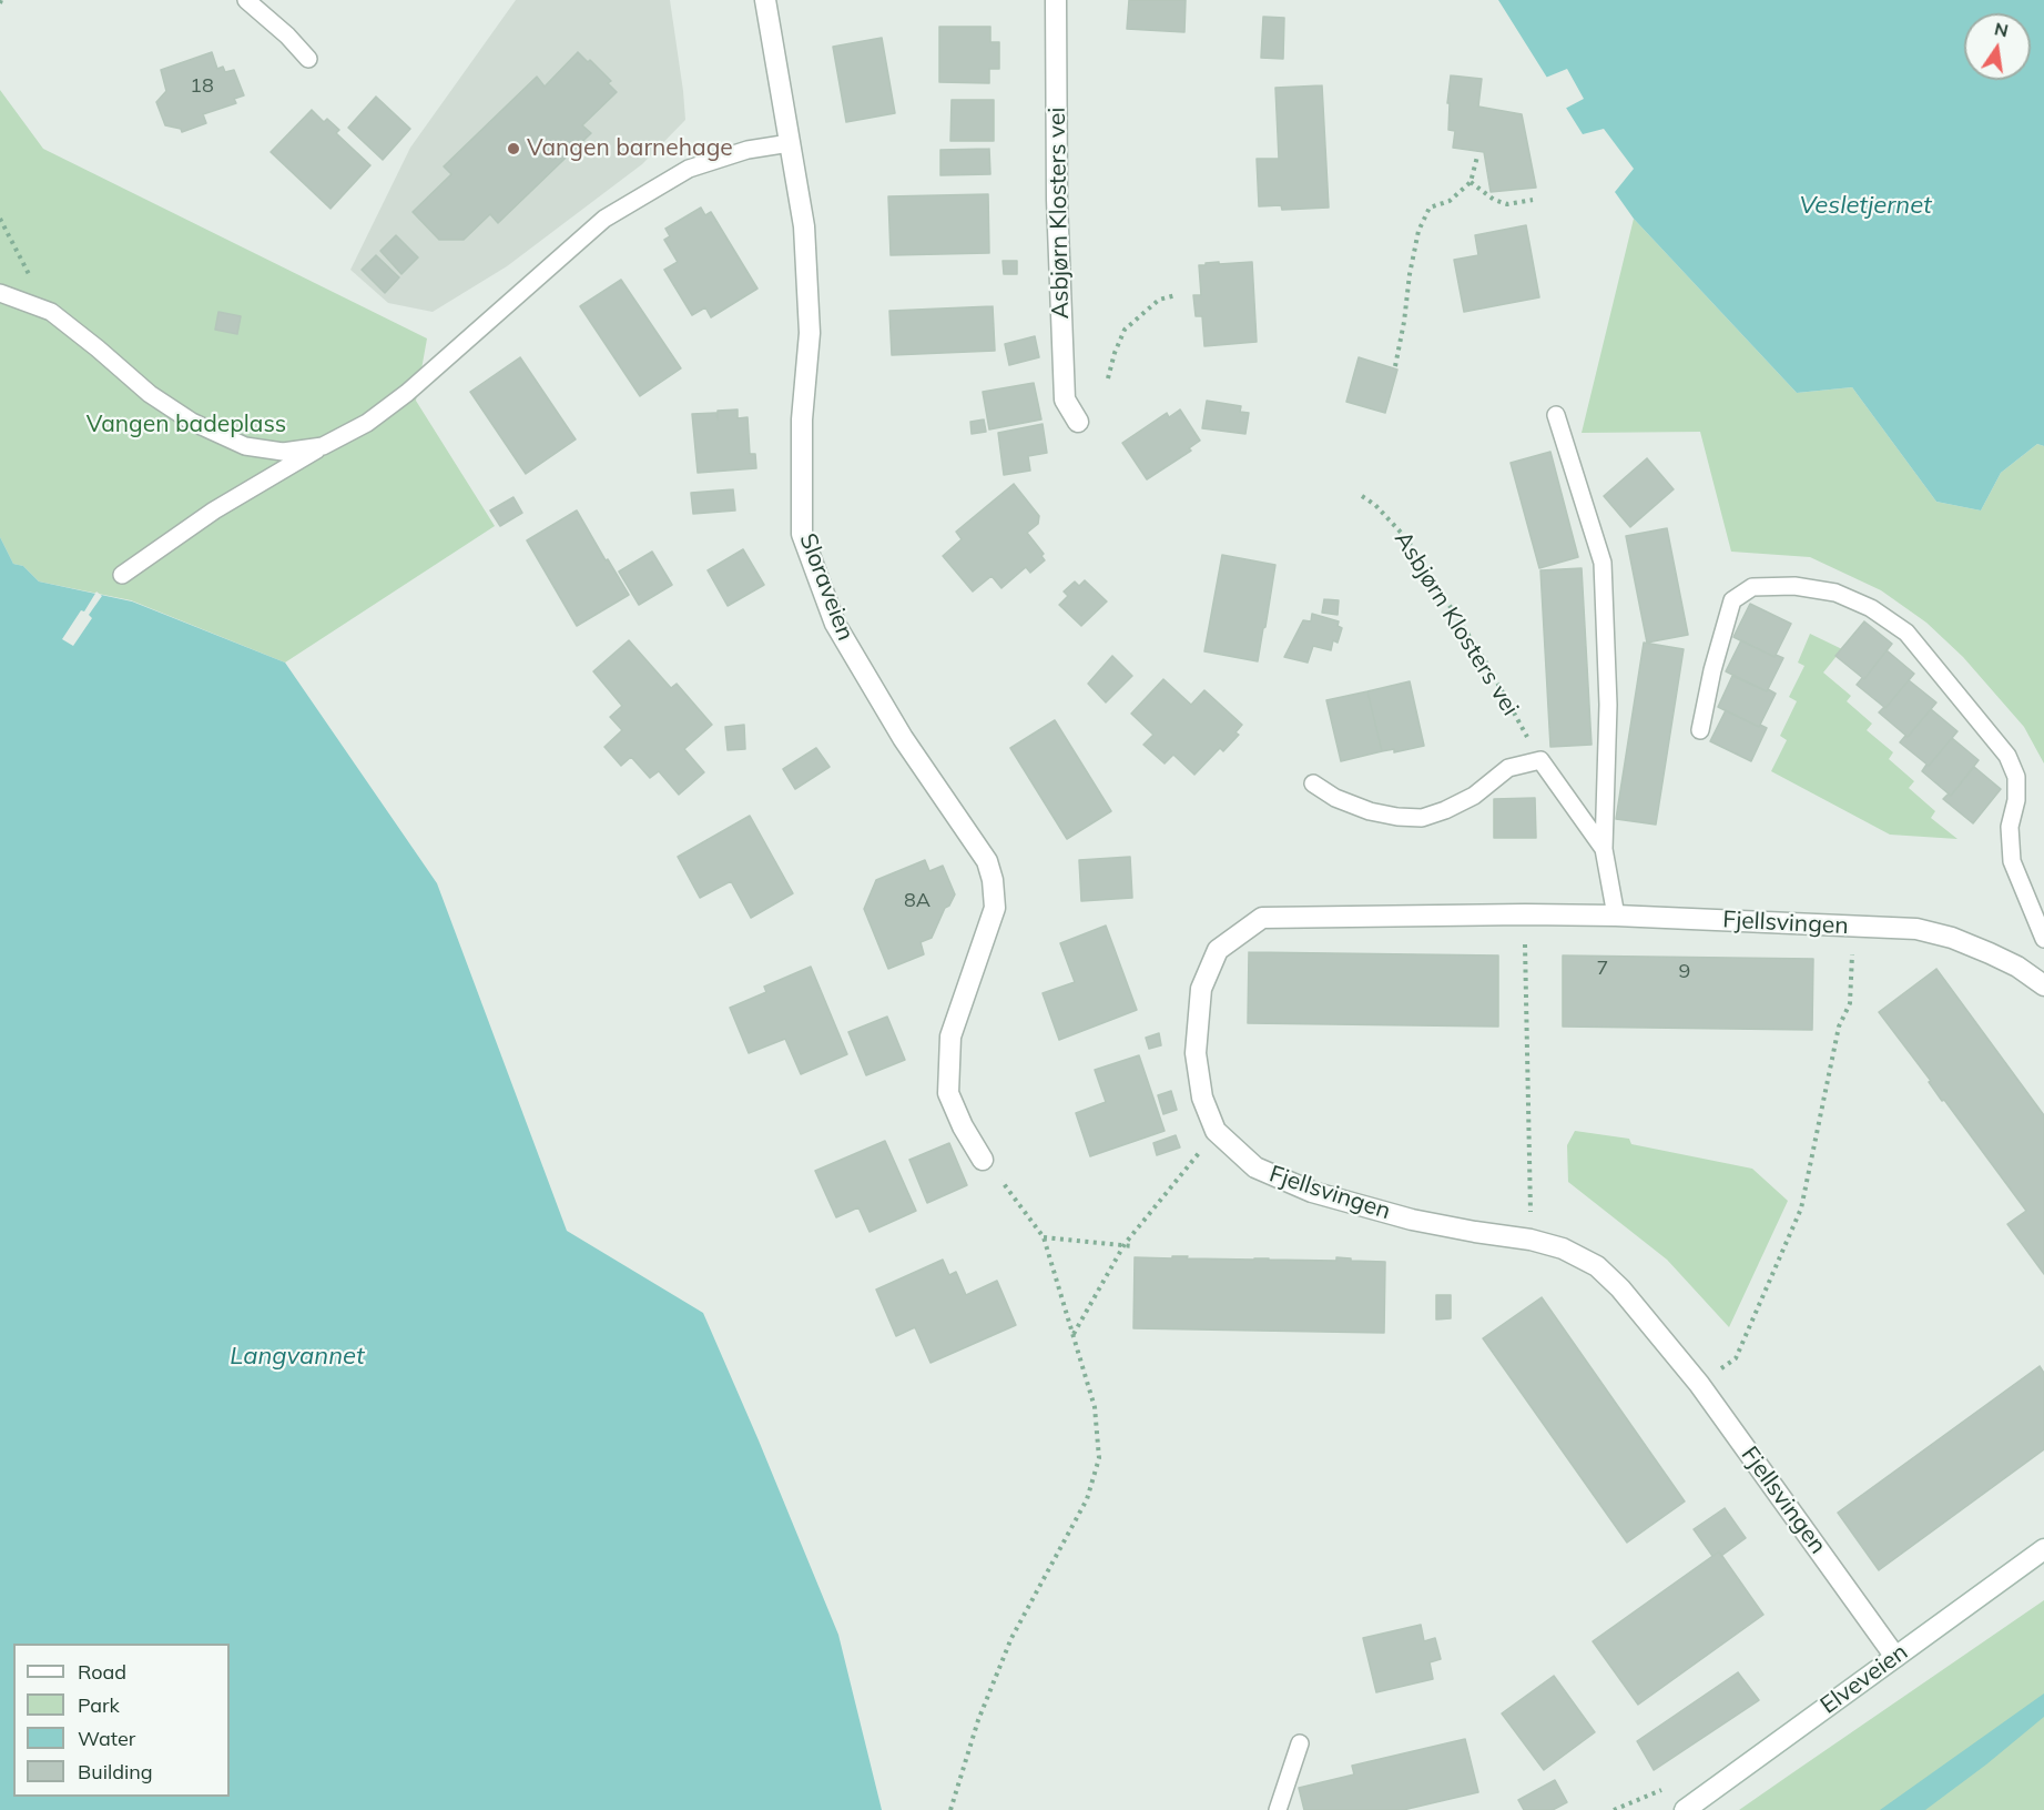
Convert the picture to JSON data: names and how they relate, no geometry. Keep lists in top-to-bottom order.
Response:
{
  "streets": {
    "street": [
      "Asbjørn Klosters vei",
      "Sloraveien",
      "Fjellsvingen",
      "Elveveien"
    ]
  },
  "crossings": [
    ["Fjellsvingen", "Elveveien"]
  ],
  "water": ["Vesletjernet", "Langvannet"],
  "parks": ["Vangen badeplass"],
  "places": ["Vangen barnehage"],
  "house_numbers": [
    "18",
    "8A",
    "7",
    "9"
  ],
  "legend": [
    "Road",
    "Park",
    "Water",
    "Building"
  ],
  "north": "top"
}
